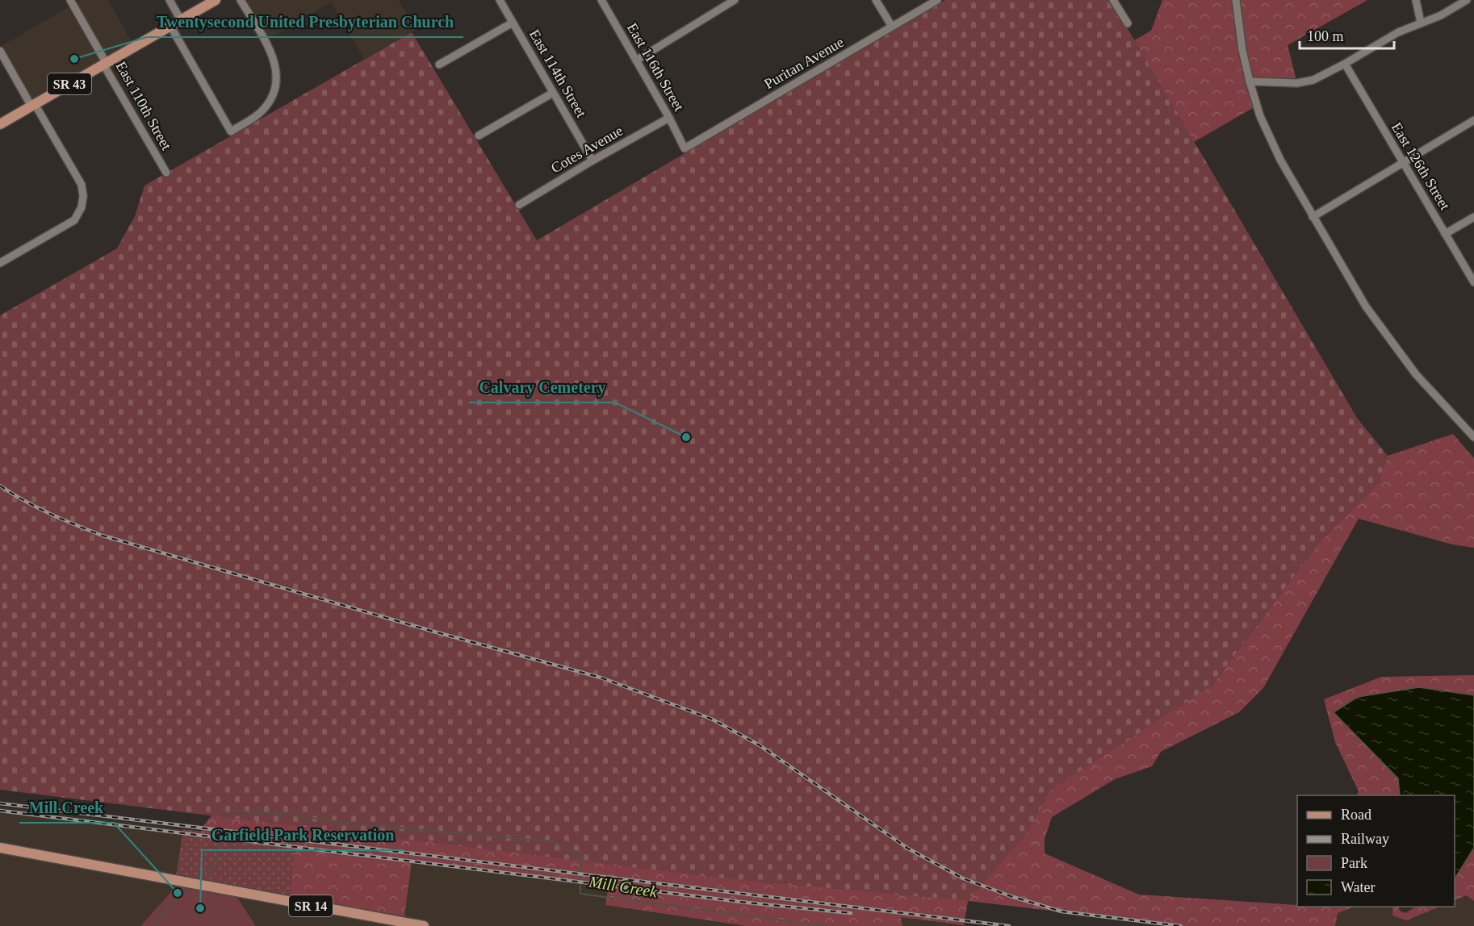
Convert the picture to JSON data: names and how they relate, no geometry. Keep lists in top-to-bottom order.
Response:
{
  "streets": {
    "main road": ["SR 43", "SR 14"],
    "street": [
      "Puritan Avenue",
      "East 116th Street",
      "East 114th Street",
      "East 110th Street",
      "Cotes Avenue",
      "East 126th Street"
    ]
  },
  "crossings": [
    ["Puritan Avenue", "East 116th Street"],
    ["East 116th Street", "Cotes Avenue"],
    ["East 114th Street", "Cotes Avenue"],
    ["SR 43", "East 110th Street"]
  ],
  "water": ["Mill Creek"],
  "places": [
    "Twentysecond United Presbyterian Church",
    "Calvary Cemetery",
    "Mill Creek",
    "Garfield Park Reservation"
  ],
  "legend": [
    "Road",
    "Railway",
    "Park",
    "Water"
  ],
  "scale_bar": "100 m"
}
